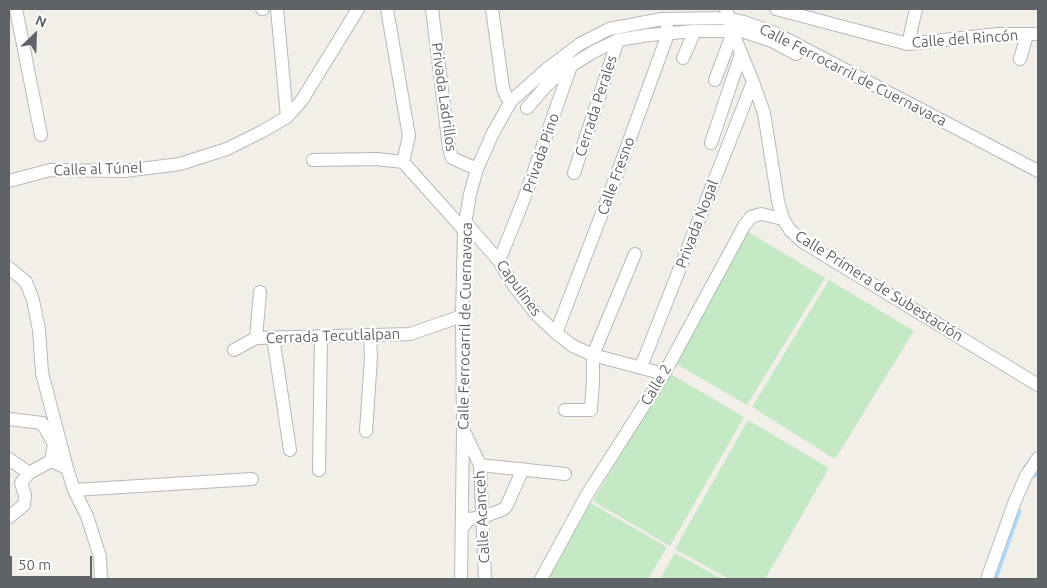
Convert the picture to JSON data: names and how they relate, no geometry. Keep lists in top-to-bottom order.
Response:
{
  "streets": {
    "street": [
      "Calle del Rincón",
      "Calle Ferrocarril de Cuernavaca",
      "Privada Ladrillos",
      "Cerrada Perales",
      "Privada Pino",
      "Calle al Túnel",
      "Calle Fresno",
      "Privada Nogal",
      "Calle Primera de Subestación",
      "Capulines",
      "Cerrada Tecutlalpan",
      "Calle 2",
      "Calle Acanceh"
    ]
  },
  "crossings": [
    ["Calle Ferrocarril de Cuernavaca", "Privada Ladrillos"],
    ["Calle Ferrocarril de Cuernavaca", "Cerrada Perales"],
    ["Calle Ferrocarril de Cuernavaca", "Privada Pino"],
    ["Calle Ferrocarril de Cuernavaca", "Calle Fresno"],
    ["Calle Ferrocarril de Cuernavaca", "Calle Primera de Subestación"],
    ["Calle Ferrocarril de Cuernavaca", "Capulines"],
    ["Calle Ferrocarril de Cuernavaca", "Cerrada Tecutlalpan"],
    ["Calle Ferrocarril de Cuernavaca", "Calle Acanceh"],
    ["Privada Pino", "Capulines"],
    ["Calle Fresno", "Capulines"],
    ["Privada Nogal", "Calle Primera de Subestación"],
    ["Privada Nogal", "Capulines"],
    ["Calle Primera de Subestación", "Calle 2"],
    ["Capulines", "Calle 2"]
  ],
  "scale_bar": "50 m",
  "north": "top right"
}
